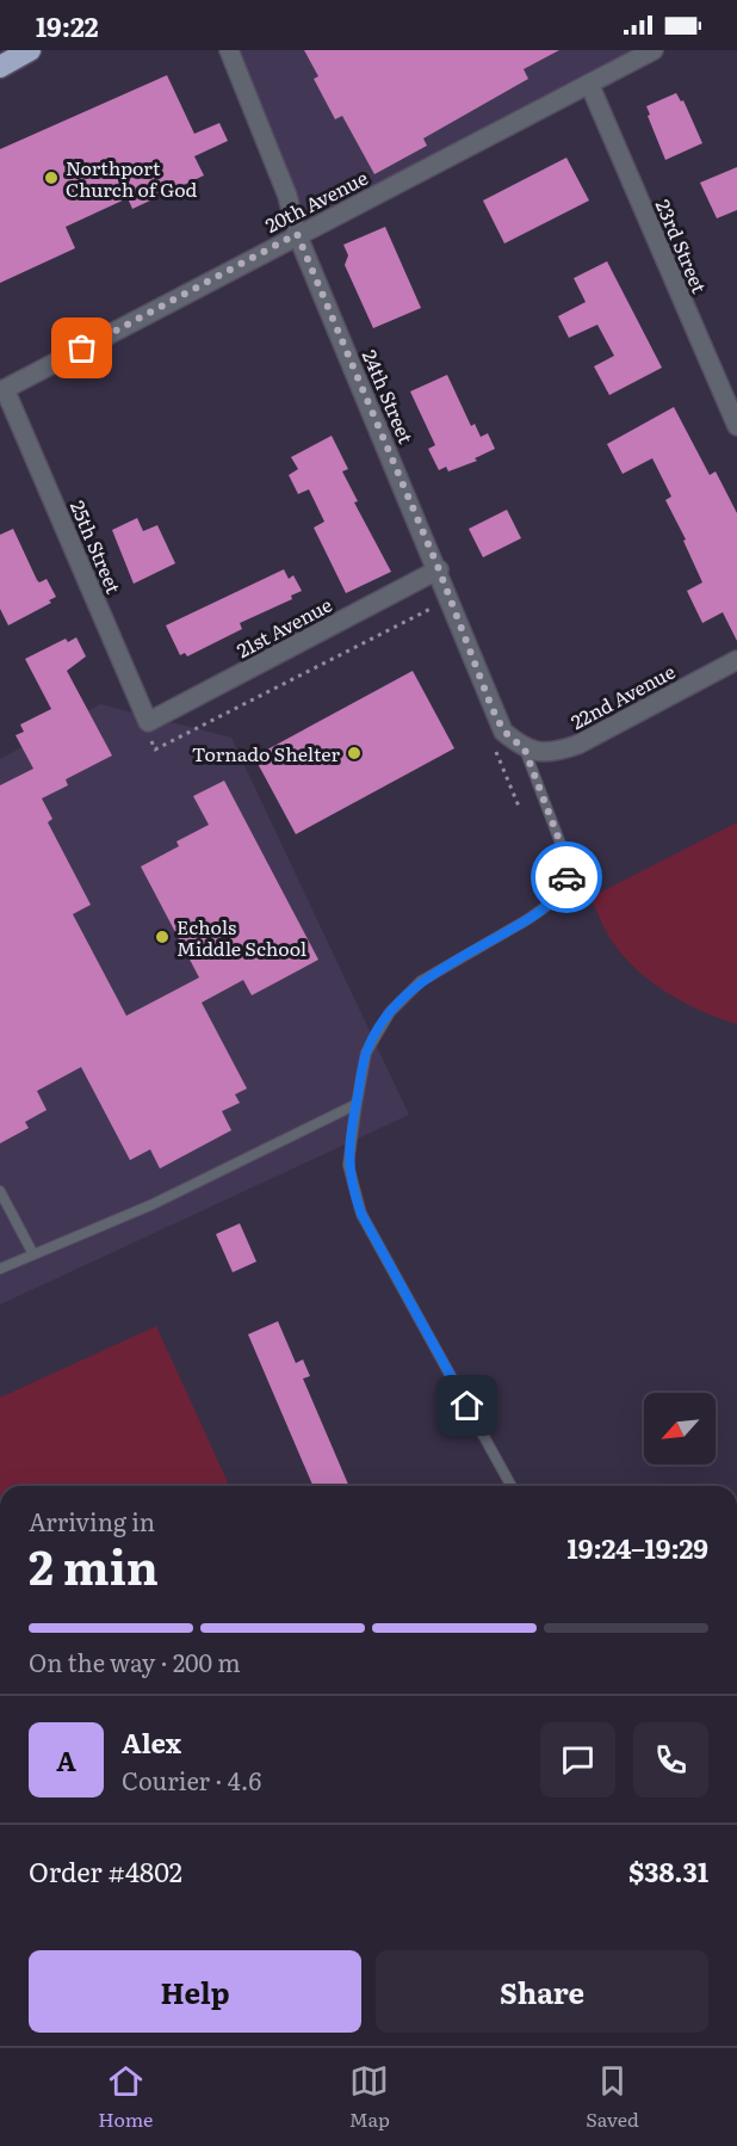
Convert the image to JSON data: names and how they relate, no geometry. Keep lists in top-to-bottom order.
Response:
{
  "streets": {
    "street": [
      "20th Avenue",
      "23rd Street",
      "24th Street",
      "25th Street",
      "21st Avenue",
      "22nd Avenue"
    ]
  },
  "crossings": [
    ["20th Avenue", "23rd Street"],
    ["20th Avenue", "24th Street"],
    ["20th Avenue", "25th Street"],
    ["24th Street", "21st Avenue"],
    ["24th Street", "22nd Avenue"],
    ["25th Street", "21st Avenue"]
  ],
  "places": ["Northport Church of God", "Tornado Shelter", "Echols Middle School"],
  "north": "bottom left",
  "page": {
    "status": "19:22",
    "heading": ["2 min", "Arriving in", "19:24–19:29"],
    "panel": [
      "Alex",
      "Courier · 4.6",
      "Order #4802",
      "$38.31"
    ],
    "bar": "On the way · 200 m",
    "round": "A",
    "buttons": ["Help", "Share"],
    "tabs": ["Home", "Map", "Saved"]
  }
}
